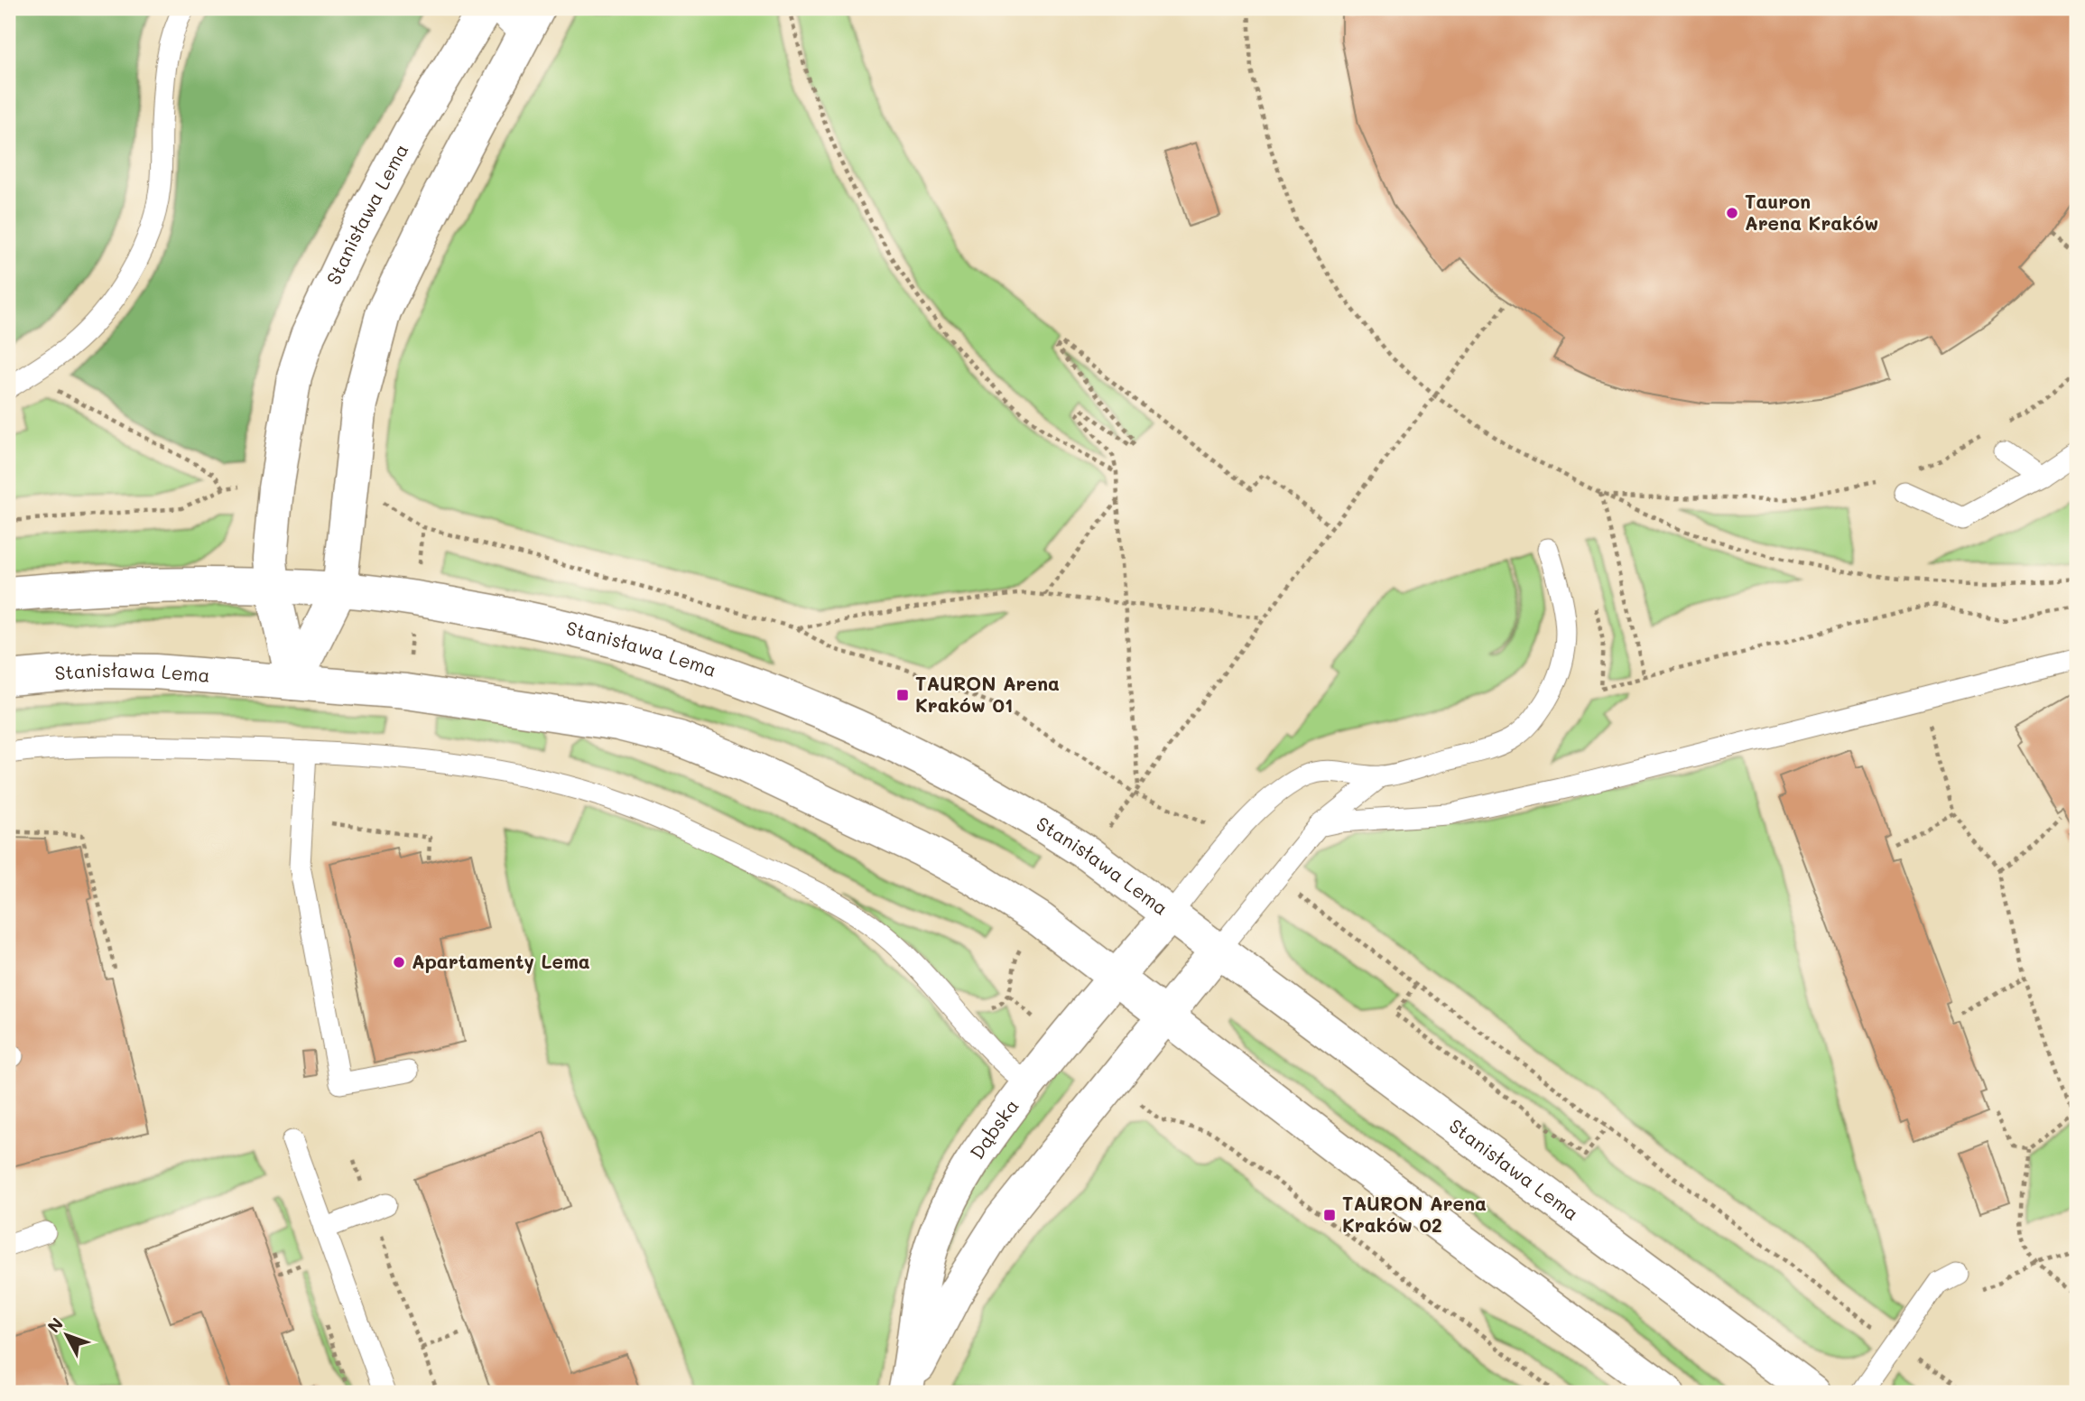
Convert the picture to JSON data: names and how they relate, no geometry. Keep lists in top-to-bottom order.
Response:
{
  "streets": {
    "main road": ["Stanisława Lema", "Dąbska"]
  },
  "crossings": [
    ["Stanisława Lema", "Dąbska"]
  ],
  "places": {
    "other": ["Tauron Arena Kraków", "Apartamenty Lema"],
    "transit": ["TAURON Arena Kraków 01", "TAURON Arena Kraków 02"]
  },
  "north": "top left"
}
